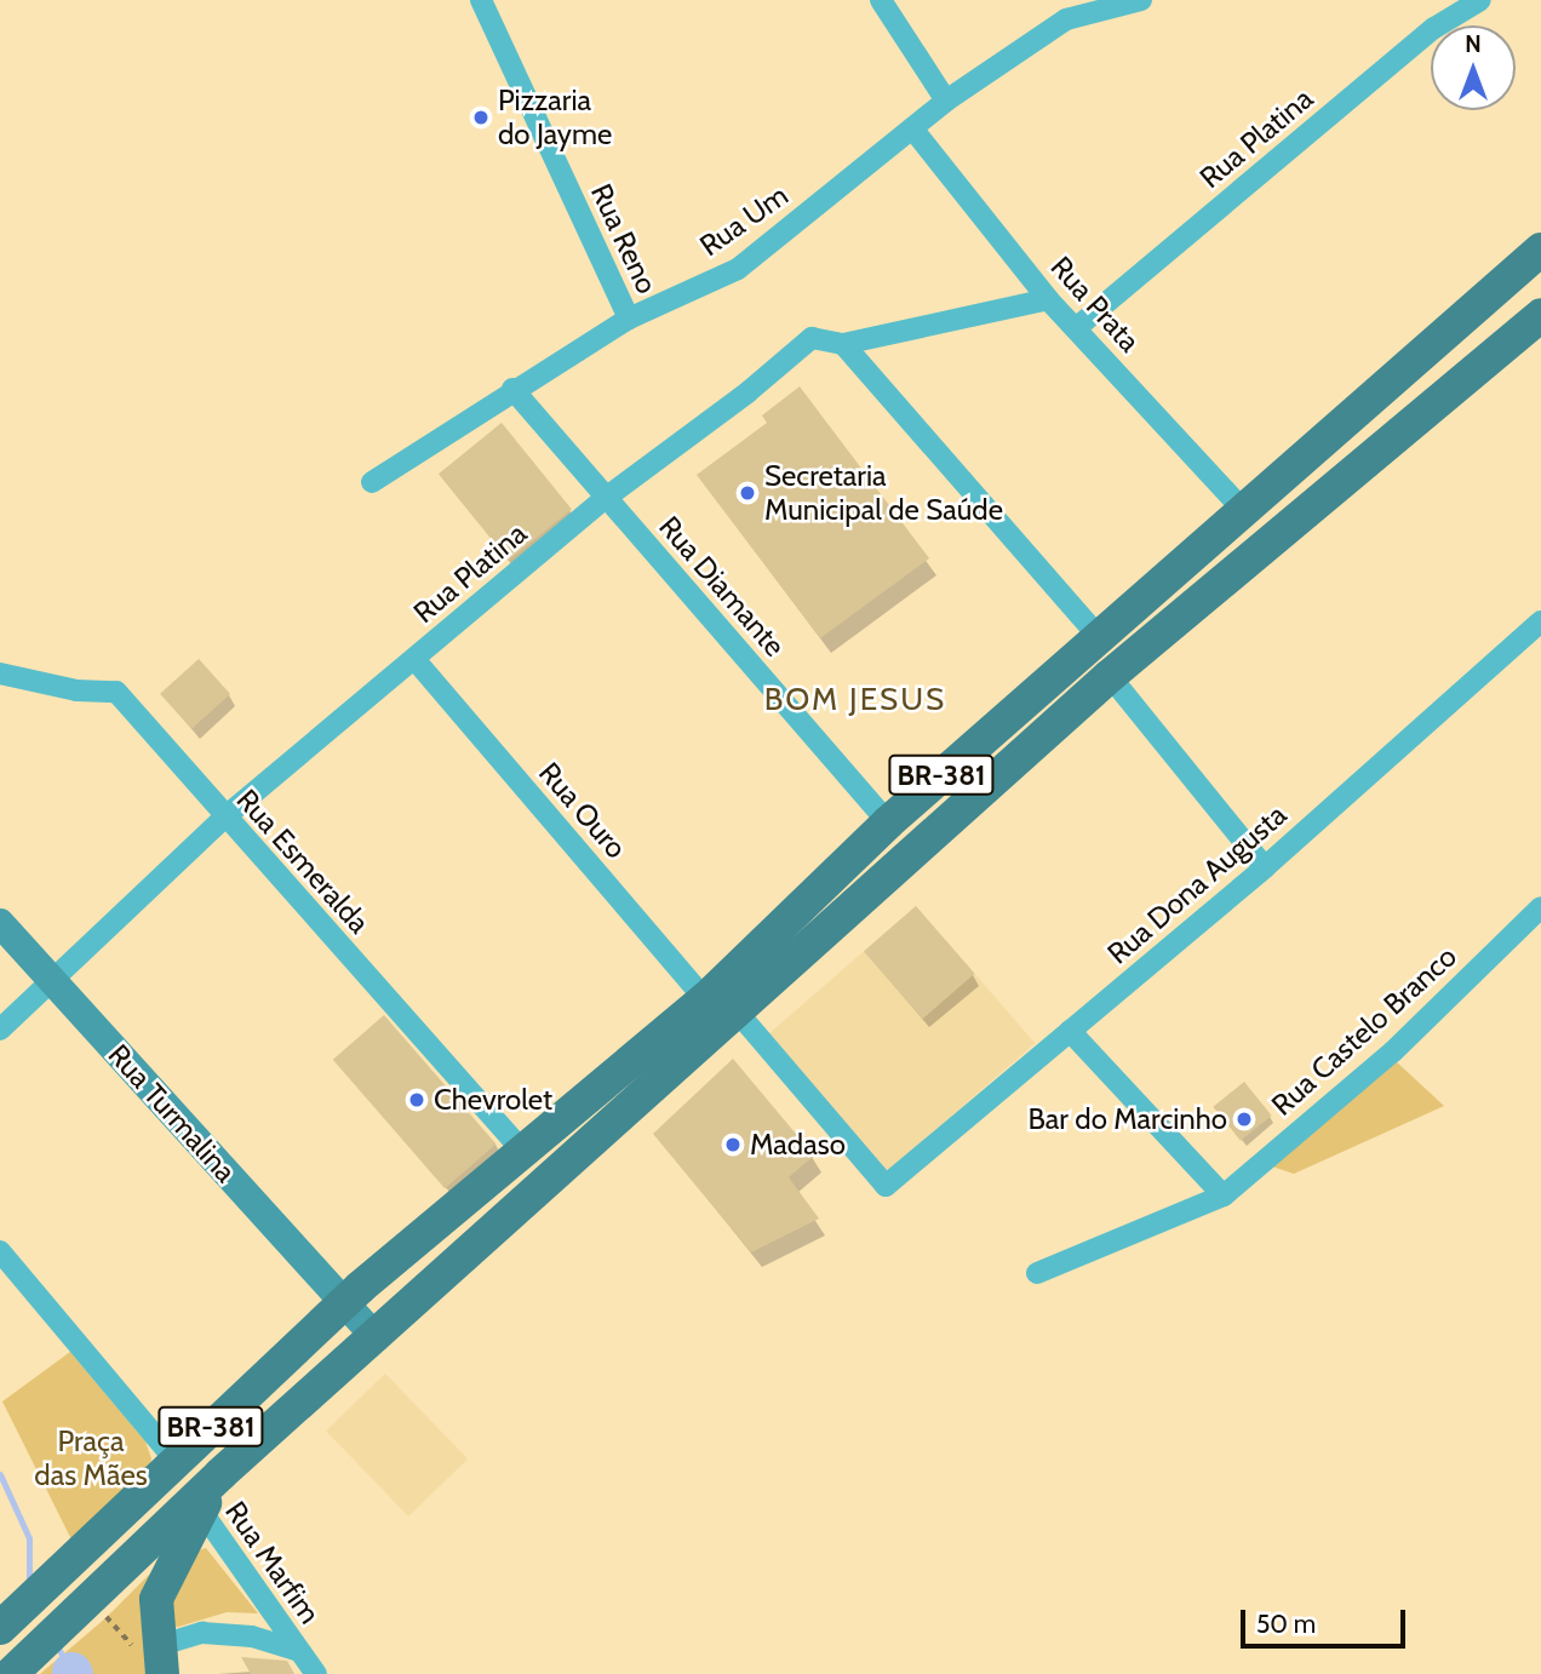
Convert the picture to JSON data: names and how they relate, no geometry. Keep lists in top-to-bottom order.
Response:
{
  "streets": {
    "main road": ["BR-381", "Rua Turmalina"],
    "street": [
      "Rua Platina",
      "Rua Um",
      "Rua Reno",
      "Rua Prata",
      "Rua Diamante",
      "Rua Ouro",
      "Rua Esmeralda",
      "Rua Dona Augusta",
      "Rua Castelo Branco",
      "Rua Marfim"
    ]
  },
  "crossings": [
    ["Rua Platina", "Rua Prata"],
    ["Rua Platina", "Rua Diamante"],
    ["Rua Platina", "Rua Ouro"],
    ["Rua Platina", "Rua Esmeralda"],
    ["Rua Platina", "Rua Turmalina"],
    ["Rua Um", "Rua Reno"],
    ["Rua Um", "Rua Prata"],
    ["Rua Um", "Rua Diamante"],
    ["Rua Prata", "BR-381"],
    ["Rua Diamante", "BR-381"],
    ["BR-381", "Rua Ouro"],
    ["BR-381", "Rua Esmeralda"],
    ["BR-381", "Rua Dona Augusta"],
    ["BR-381", "Rua Turmalina"],
    ["BR-381", "Rua Marfim"]
  ],
  "districts": ["BOM JESUS"],
  "parks": ["Praça das Mães"],
  "places": [
    "Pizzaria do Jayme",
    "Secretaria Municipal de Saúde",
    "Chevrolet",
    "Bar do Marcinho",
    "Madaso"
  ],
  "scale_bar": "50 m",
  "north": "top"
}
